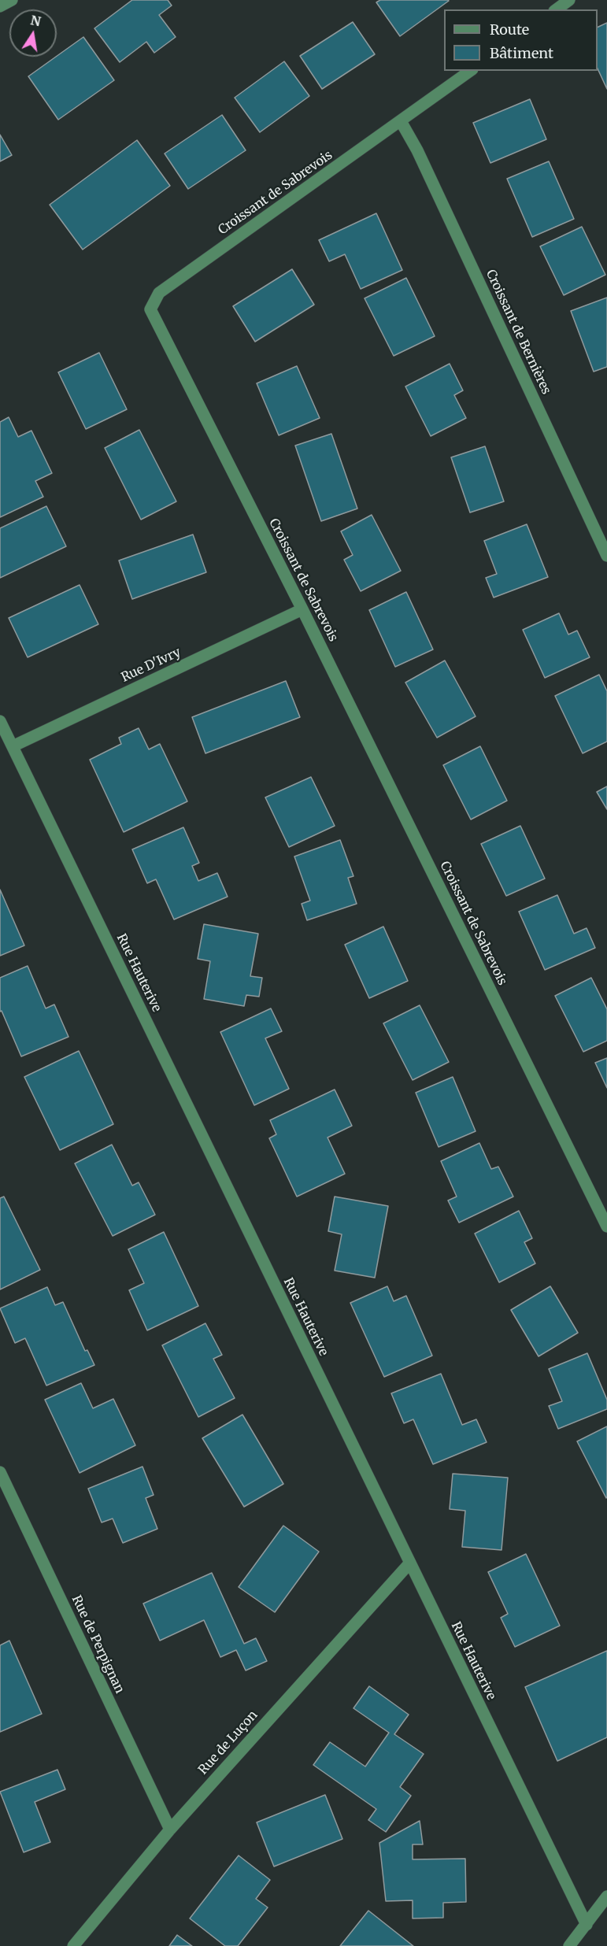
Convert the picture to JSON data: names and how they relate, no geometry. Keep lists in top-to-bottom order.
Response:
{
  "streets": {
    "street": [
      "Croissant de Sabrevois",
      "Croissant de Bernières",
      "Rue D'Ivry",
      "Rue Hauterive",
      "Rue de Perpignan",
      "Rue de Luçon"
    ]
  },
  "crossings": [
    ["Croissant de Sabrevois", "Croissant de Bernières"],
    ["Croissant de Sabrevois", "Rue D'Ivry"],
    ["Rue D'Ivry", "Rue Hauterive"],
    ["Rue Hauterive", "Rue de Luçon"],
    ["Rue de Perpignan", "Rue de Luçon"]
  ],
  "legend": ["Route", "Bâtiment"],
  "north": "top"
}
